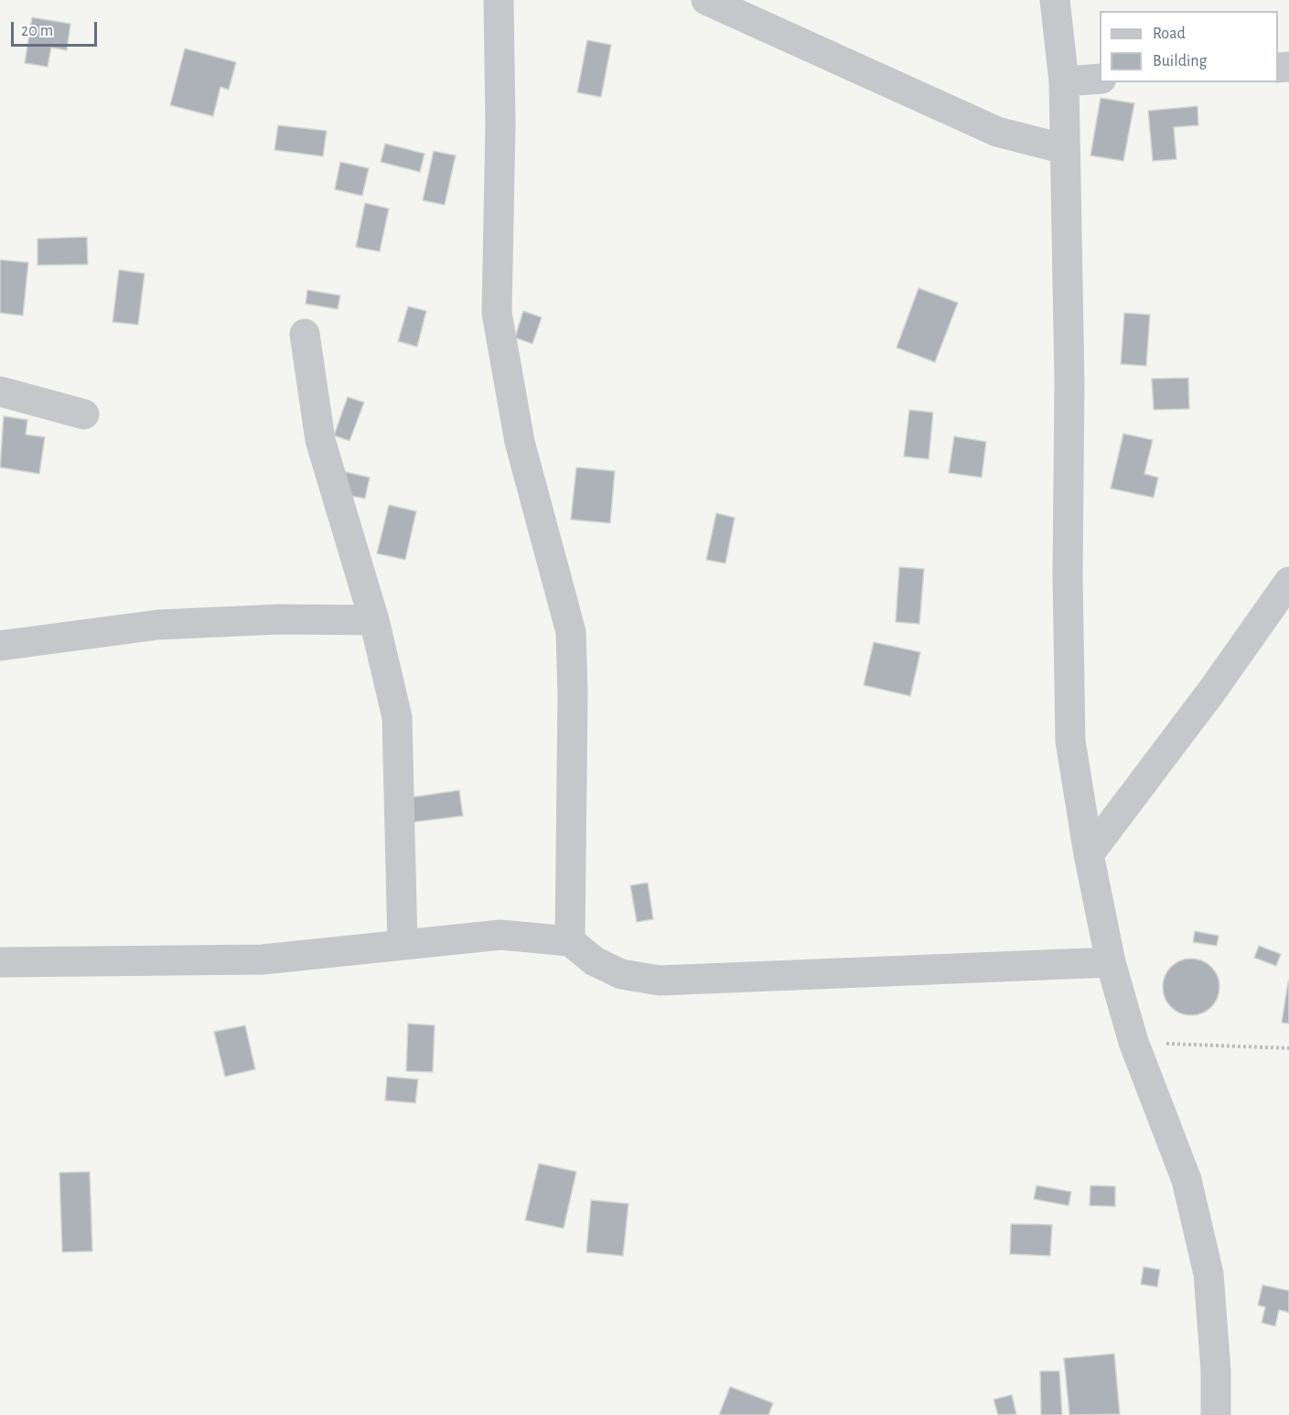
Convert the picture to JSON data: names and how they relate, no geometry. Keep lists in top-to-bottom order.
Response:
{
  "legend": ["Road", "Building"],
  "scale_bar": "20 m"
}
